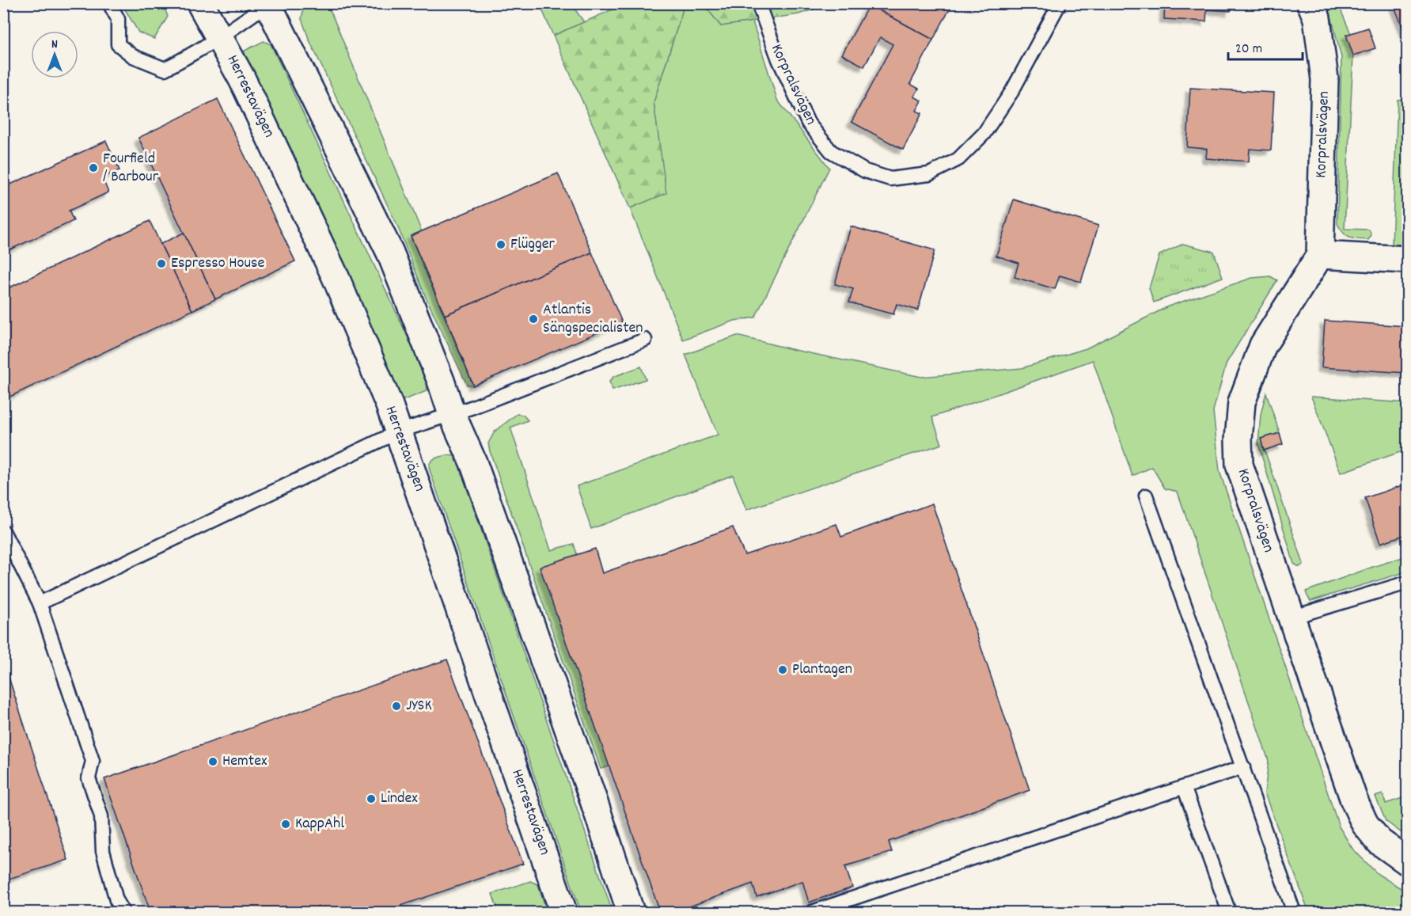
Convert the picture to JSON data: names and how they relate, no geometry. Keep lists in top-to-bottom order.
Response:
{
  "streets": {
    "street": ["Korpralsvägen", "Herrestavägen"]
  },
  "places": [
    "Fourfield / Barbour",
    "Flügger",
    "Espresso House",
    "Atlantis Sängspecialisten",
    "Plantagen",
    "JYSK",
    "Hemtex",
    "Lindex",
    "KappAhl"
  ],
  "scale_bar": "20 m",
  "north": "top"
}
